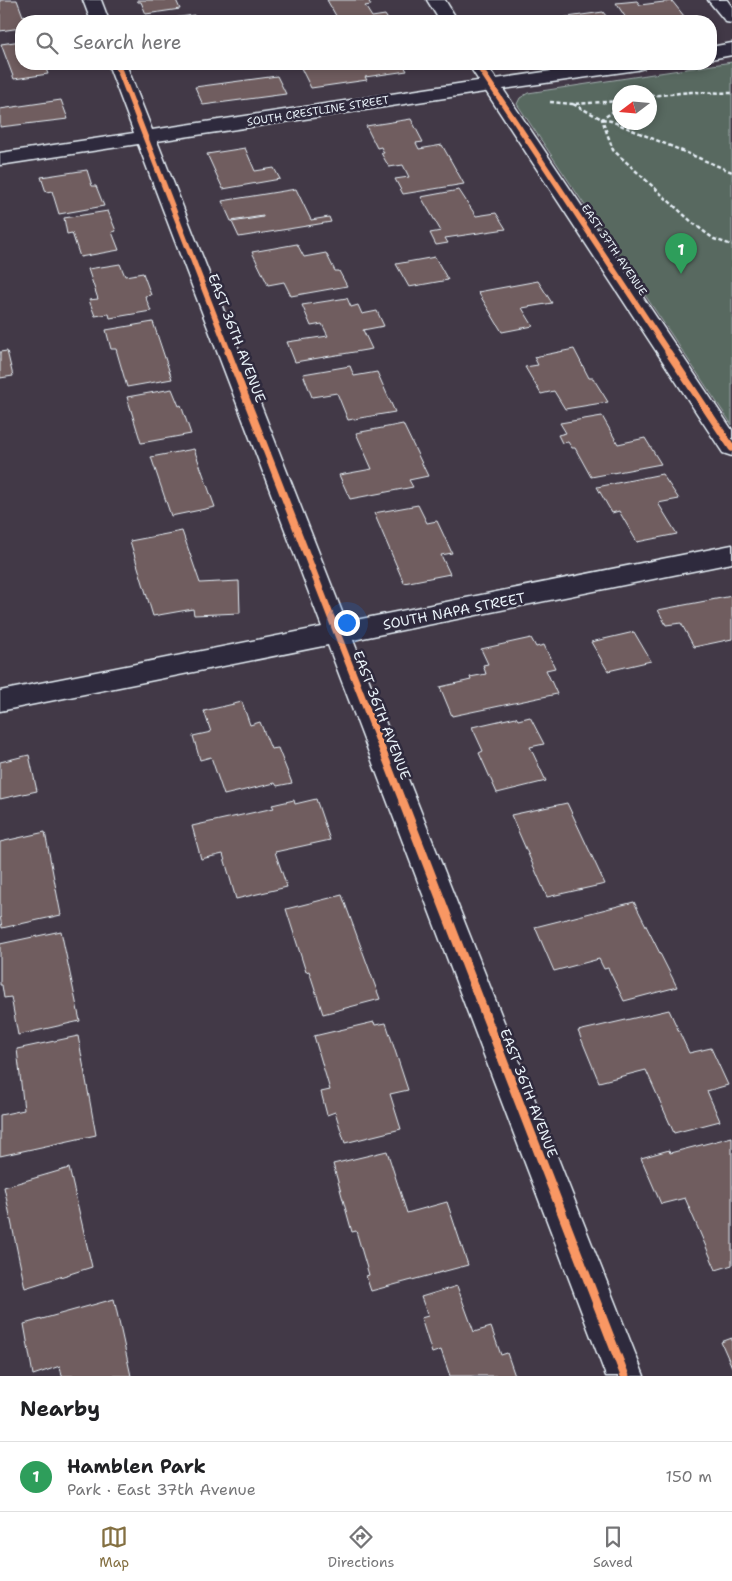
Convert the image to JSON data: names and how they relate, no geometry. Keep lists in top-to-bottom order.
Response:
{
  "streets": {
    "street": [
      "SOUTH CRESTLINE STREET",
      "EAST 37TH AVENUE",
      "EAST 36TH AVENUE",
      "SOUTH NAPA STREET"
    ]
  },
  "crossings": [
    ["SOUTH CRESTLINE STREET", "EAST 37TH AVENUE"],
    ["SOUTH CRESTLINE STREET", "EAST 36TH AVENUE"],
    ["EAST 36TH AVENUE", "SOUTH NAPA STREET"]
  ],
  "north": "left",
  "page": {
    "search": "Search here",
    "pins": "1",
    "heading": "Nearby",
    "list": [
      {
        "mark": "1",
        "name": "Hamblen Park",
        "note": "Park · East 37th Avenue",
        "value": "150 m"
      }
    ],
    "nav": ["Map", "Directions", "Saved"]
  }
}
